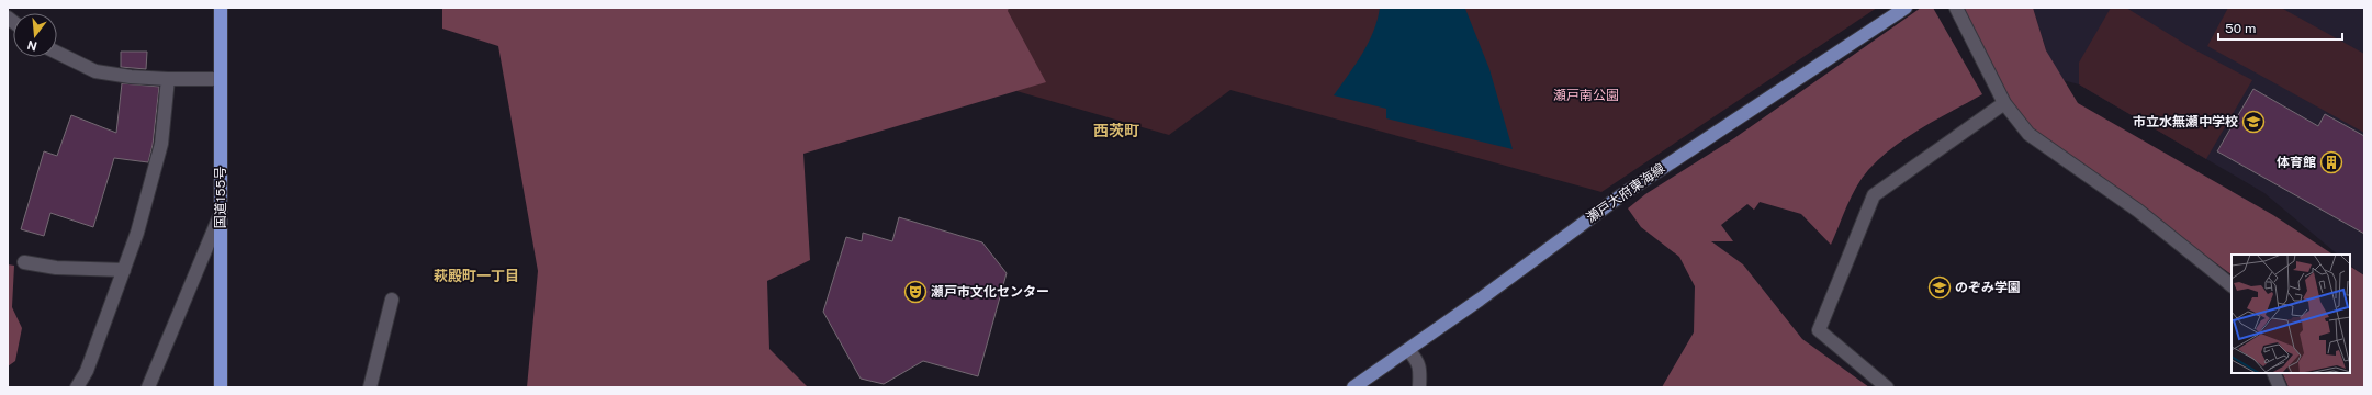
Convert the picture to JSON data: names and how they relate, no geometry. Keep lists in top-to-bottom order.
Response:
{
  "streets": {
    "highway": ["国道155号"],
    "main road": ["瀬戸大府東海線"]
  },
  "districts": ["西茨町", "萩殿町一丁目"],
  "parks": ["瀬戸南公園"],
  "places": {
    "school or university": ["市立水無瀬中学校", "のぞみ学園"],
    "building": ["体育館"],
    "theatre": ["瀬戸市文化センター"]
  },
  "scale_bar": "50 m",
  "north": "bottom"
}
